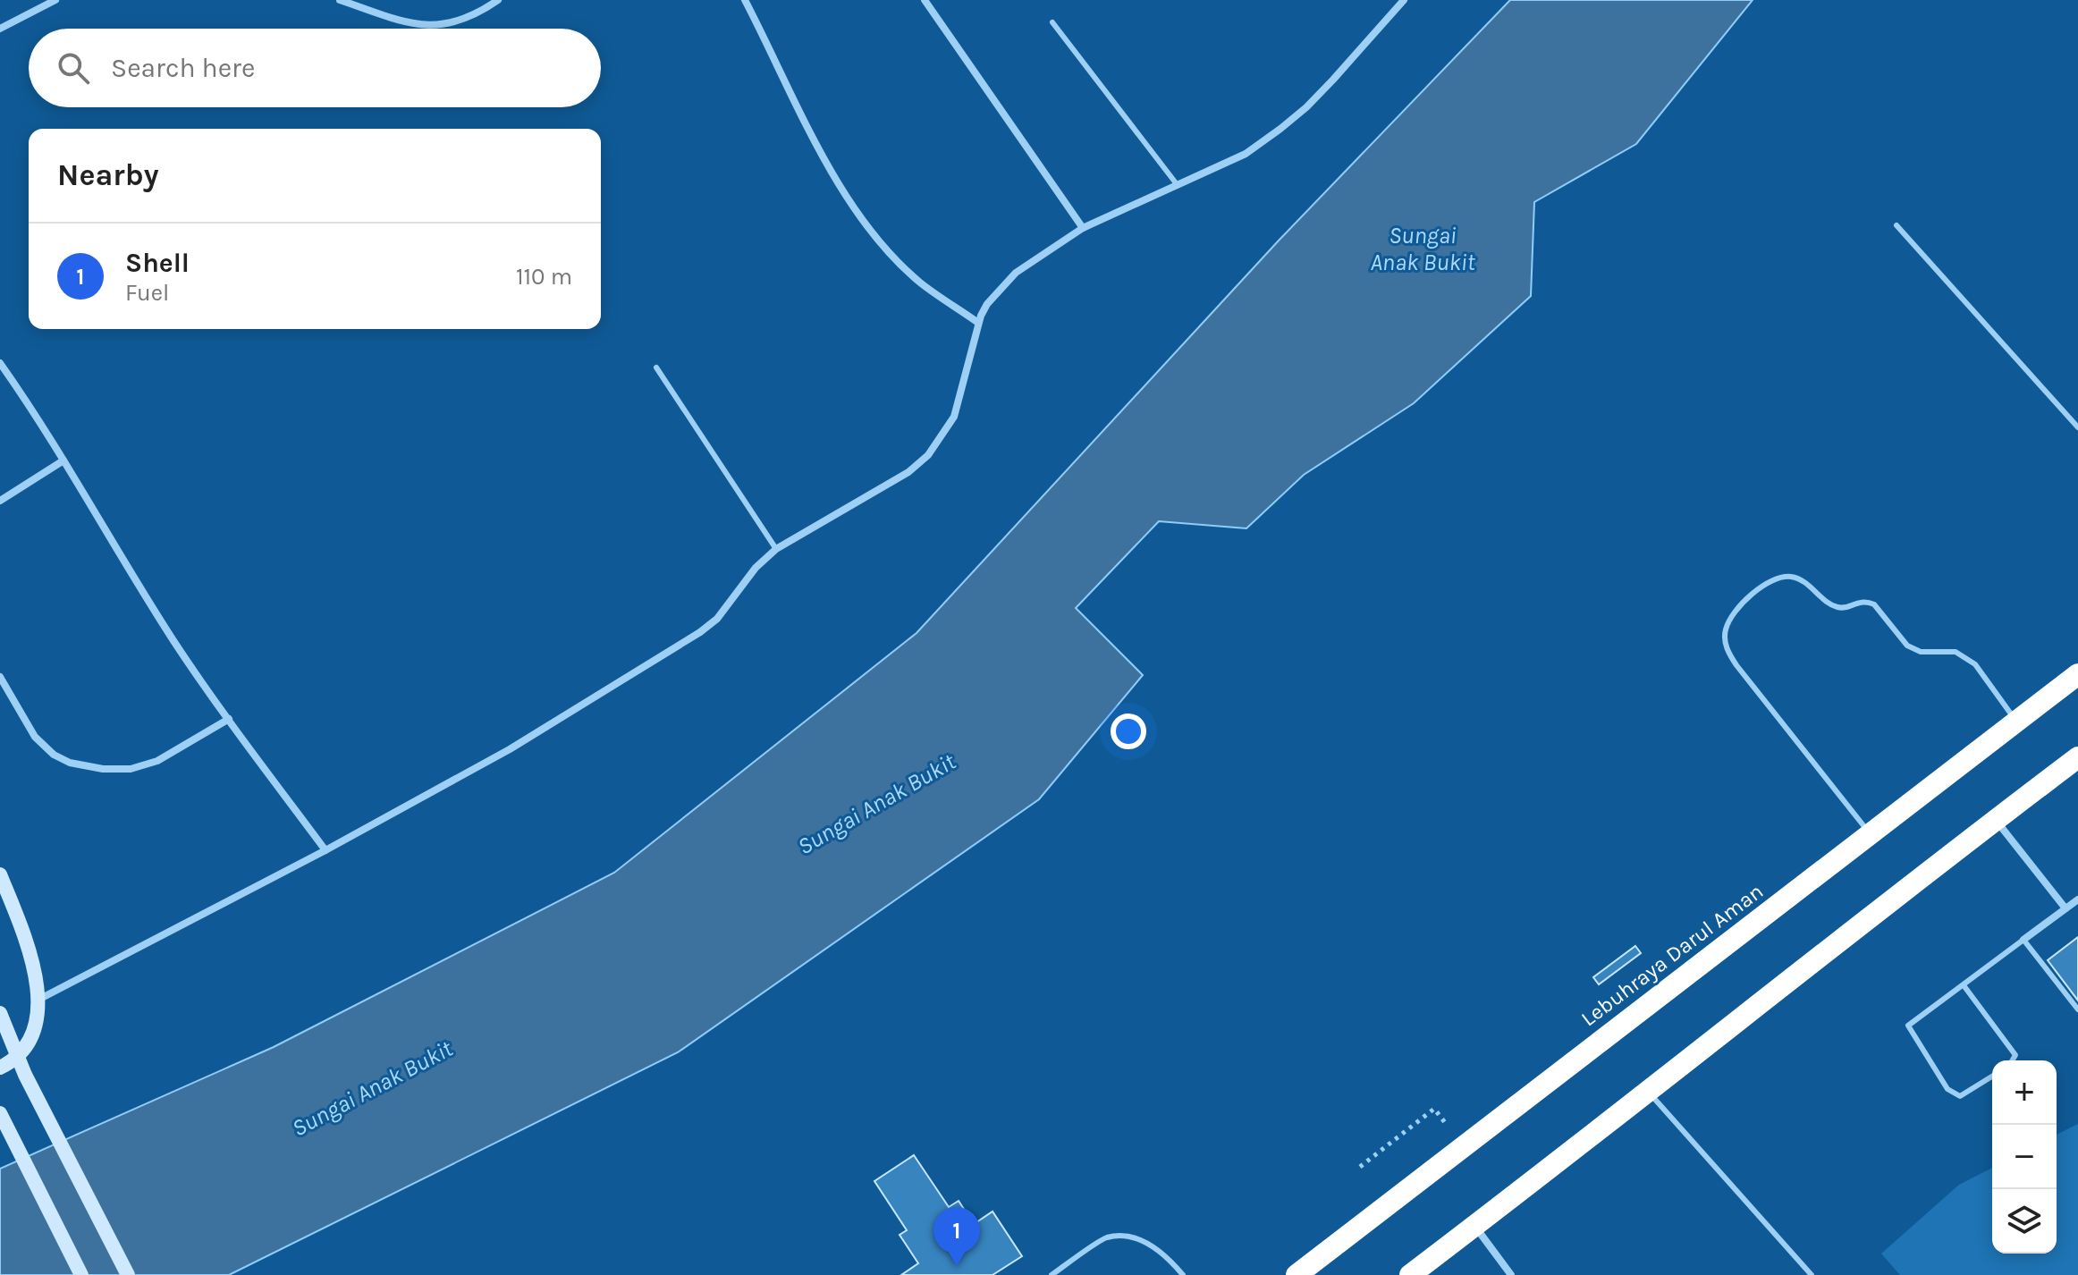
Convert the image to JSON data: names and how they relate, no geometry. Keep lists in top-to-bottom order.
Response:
{
  "streets": {
    "highway": ["Lebuhraya Darul Aman"]
  },
  "water": ["Sungai Anak Bukit"],
  "page": {
    "search": "Search here",
    "heading": "Nearby",
    "list": [
      {
        "mark": "1",
        "name": "Shell",
        "note": "Fuel",
        "value": "110 m"
      }
    ],
    "map_buttons": ["+", "−"],
    "pins": "1"
  }
}
